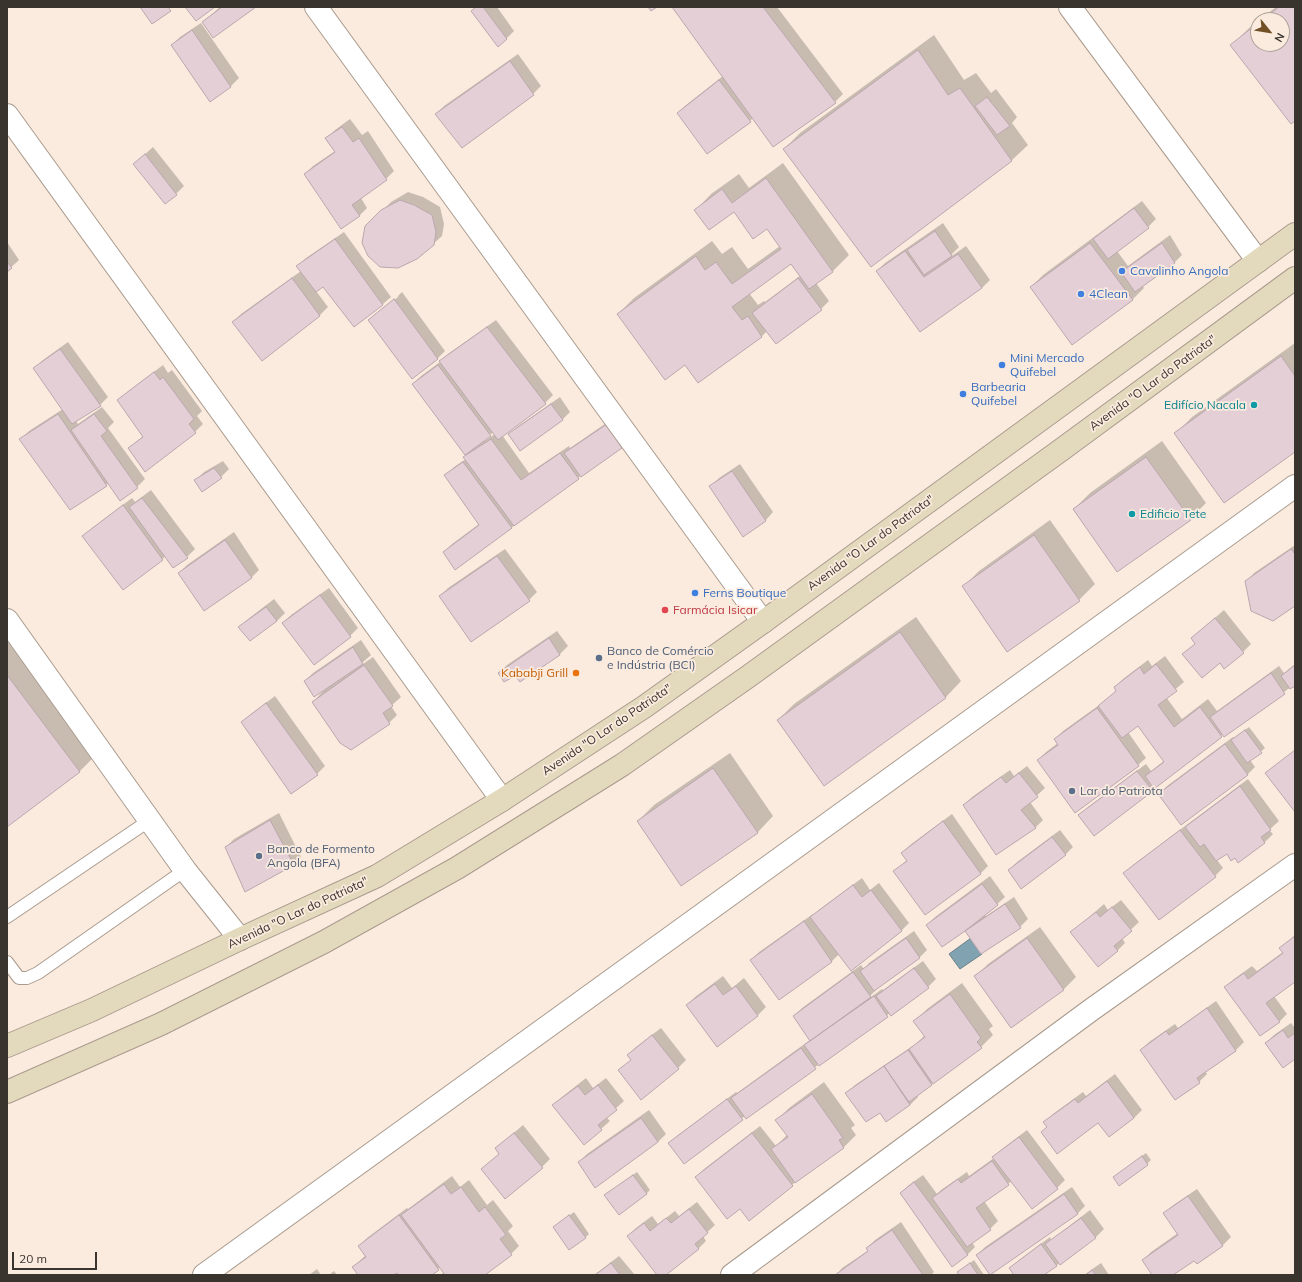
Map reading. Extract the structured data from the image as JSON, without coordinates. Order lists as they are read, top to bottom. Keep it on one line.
{"streets":{"main road":["Avenida \"O Lar do Patriota\""]},"places":["Cavalinho Angola","4Clean","Mini Mercado Quifebel","Barbearia Quifebel","Edifício Nacala","Edificio Tete","Ferns Boutique","Farmácia Isicar","Banco de Comércio e Indústria (BCI)","Kababji Grill","Lar do Patriota","Banco de Formento Angola (BFA)"],"scale_bar":"20 m","north":"bottom right"}
